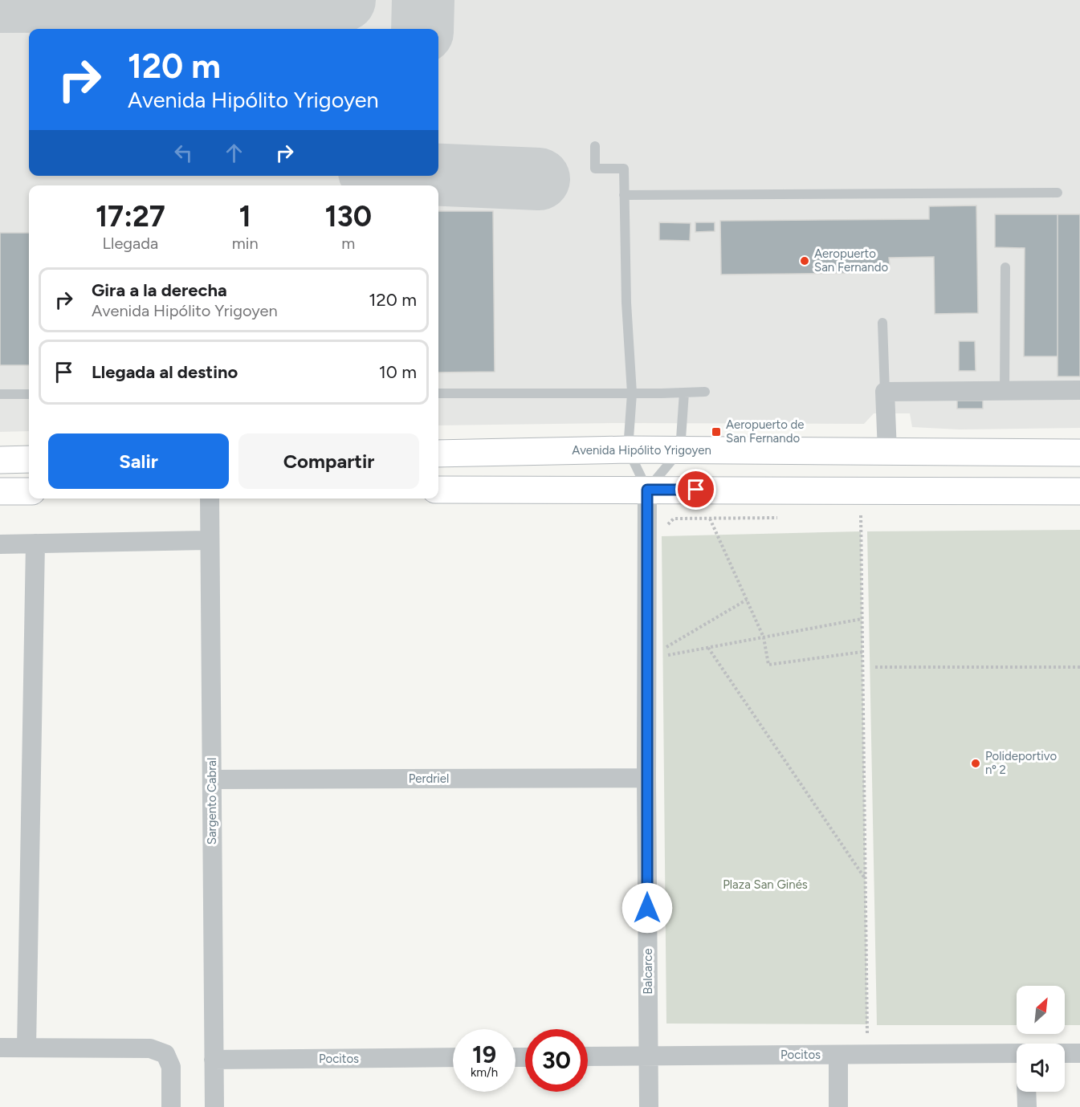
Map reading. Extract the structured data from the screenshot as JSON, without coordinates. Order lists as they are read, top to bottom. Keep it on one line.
{"streets":{"main road":["Avenida Hipólito Yrigoyen"],"street":["Perdriel","Sargento Cabral","Balcarce","Pocitos"]},"crossings":[["Perdriel","Sargento Cabral"],["Perdriel","Balcarce"],["Sargento Cabral","Pocitos"],["Balcarce","Pocitos"]],"parks":["Plaza San Ginés"],"places":{"other":["Aeropuerto San Fernando","Polideportivo nº 2"],"transit":["Aeropuerto de San Fernando"]},"north":"top right","page":{"turn":["120 m","Avenida Hipólito Yrigoyen"],"eta":["17:27","Llegada","1","min","130","m"],"list":[{"name":"Gira a la derecha","note":"Avenida Hipólito Yrigoyen","value":"120 m"},{"name":"Llegada al destino","value":"10 m"}],"buttons":["Salir","Compartir"],"speed":"19 km/h","limit":"30"}}
